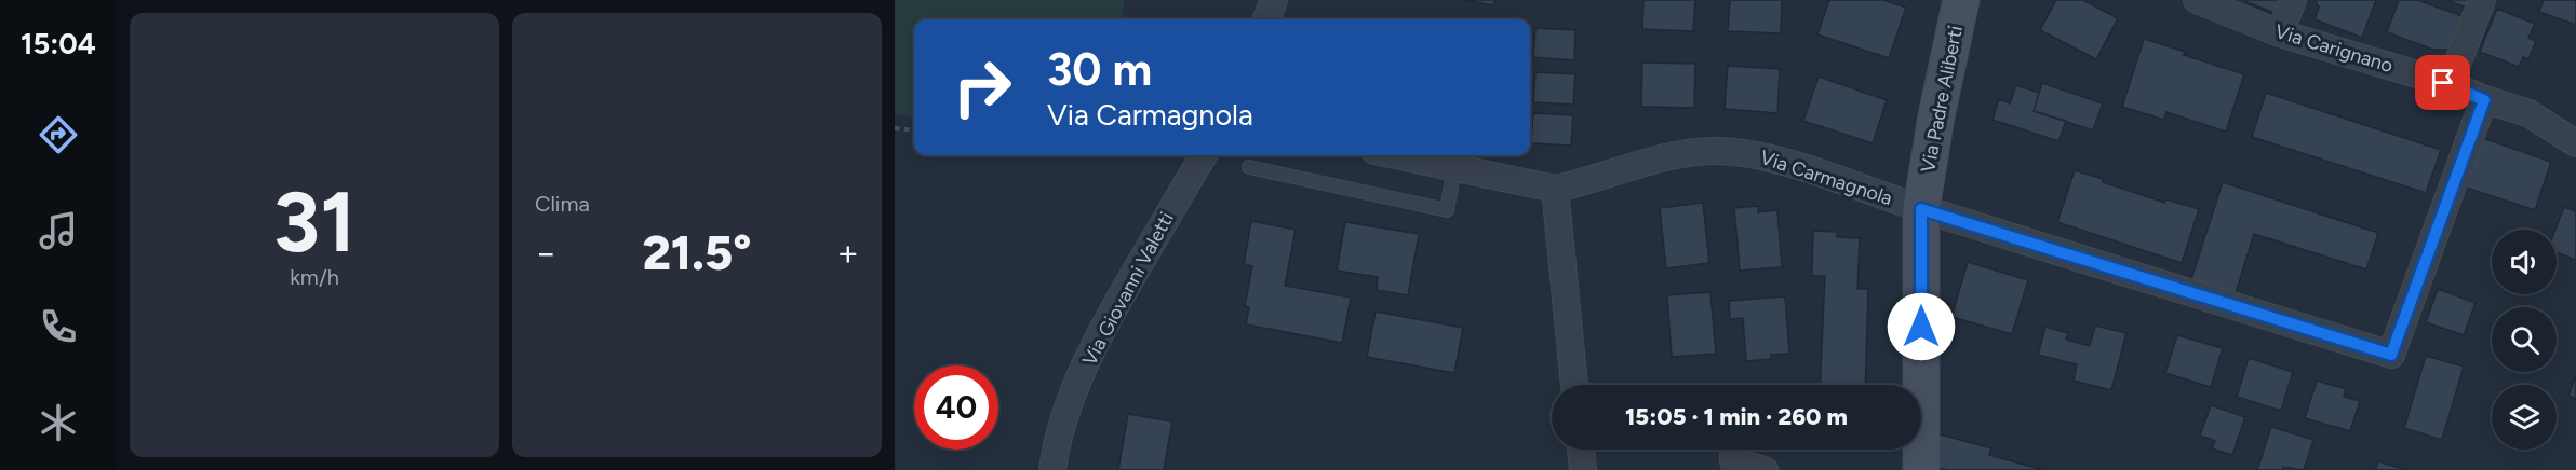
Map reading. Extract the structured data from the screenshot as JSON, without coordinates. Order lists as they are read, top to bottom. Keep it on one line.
{"streets":{"street":["Via Carignano","Via Padre Aliberti","Via Carmagnola","Via Giovanni Valetti"]},"crossings":[["Via Carignano","Via Carmagnola"],["Via Padre Aliberti","Via Carmagnola"]],"page":{"tabs":"15:04","tile":[["31","km/h"],"Clima"],"turn":["30 m","Via Carmagnola"],"heat":["−","21.5°","+"],"limit":"40","trip":"15:05 · 1 min · 260 m"}}
